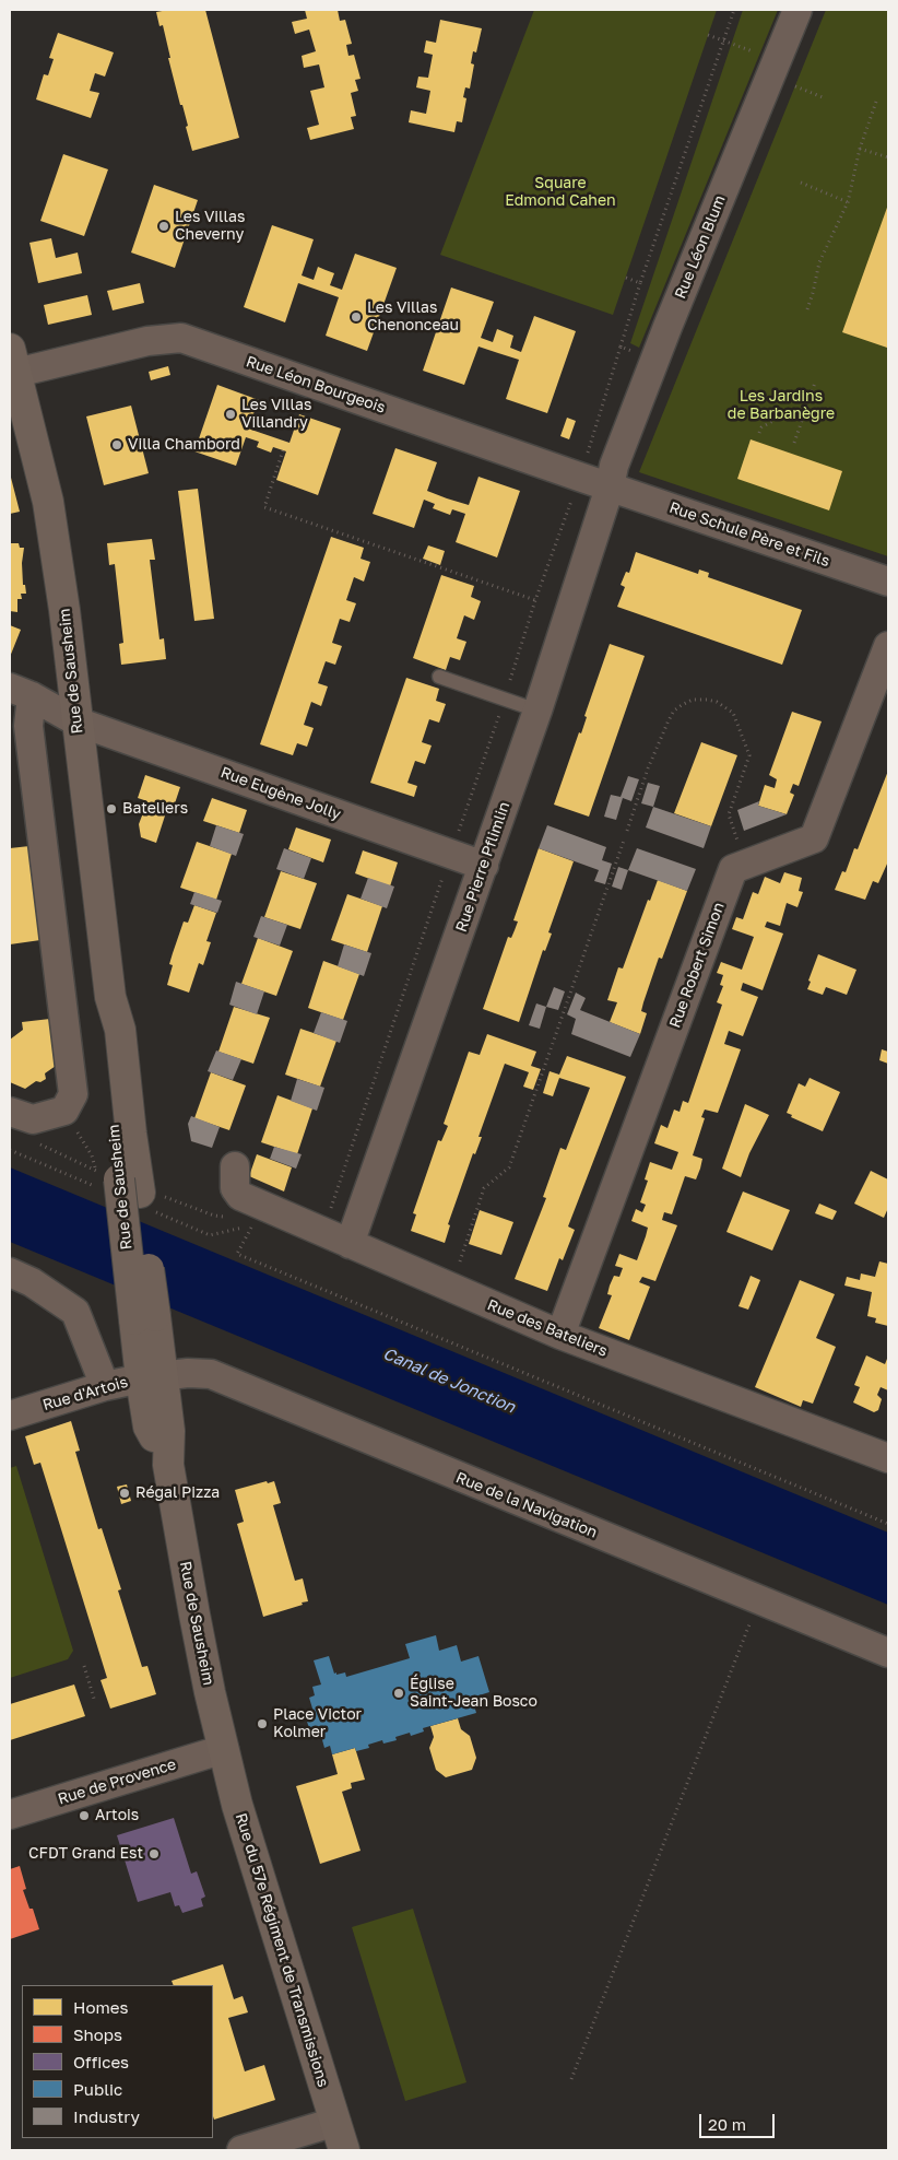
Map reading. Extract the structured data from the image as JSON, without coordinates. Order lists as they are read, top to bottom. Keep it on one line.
{"streets":{"main road":["Rue de Sausheim","Rue du 57e Régiment de Transmissions"],"street":["Rue Léon Blum","Rue Léon Bourgeois","Rue Schule Père et Fils","Rue Eugène Jolly","Rue Pierre Pflimlin","Rue Robert Simon","Rue des Bateliers","Rue d'Artois","Rue de la Navigation","Rue de Provence"]},"crossings":[["Rue Léon Blum","Rue Léon Bourgeois"],["Rue Léon Blum","Rue Schule Père et Fils"],["Rue Léon Blum","Rue Pierre Pflimlin"],["Rue Léon Bourgeois","Rue Schule Père et Fils"],["Rue Léon Bourgeois","Rue de Sausheim"],["Rue Léon Bourgeois","Rue Pierre Pflimlin"],["Rue Schule Père et Fils","Rue Pierre Pflimlin"],["Rue de Sausheim","Rue Eugène Jolly"],["Rue de Sausheim","Rue d'Artois"],["Rue de Sausheim","Rue de la Navigation"],["Rue de Sausheim","Rue de Provence"],["Rue de Sausheim","Rue du 57e Régiment de Transmissions"],["Rue Eugène Jolly","Rue Pierre Pflimlin"],["Rue Pierre Pflimlin","Rue des Bateliers"],["Rue Robert Simon","Rue des Bateliers"],["Rue d'Artois","Rue de la Navigation"],["Rue de Provence","Rue du 57e Régiment de Transmissions"]],"water":["Canal de Jonction"],"parks":["Square Edmond Cahen","Les Jardins de Barbanègre"],"places":["Les Villas Cheverny","Les Villas Chenonceau","Les Villas Villandry","Villa Chambord","Bateliers","Régal Pizza","Église Saint-Jean Bosco","Place Victor Kolmer","Artois","CFDT Grand Est"],"legend":["Homes","Shops","Offices","Public","Industry"],"scale_bar":"20 m"}
